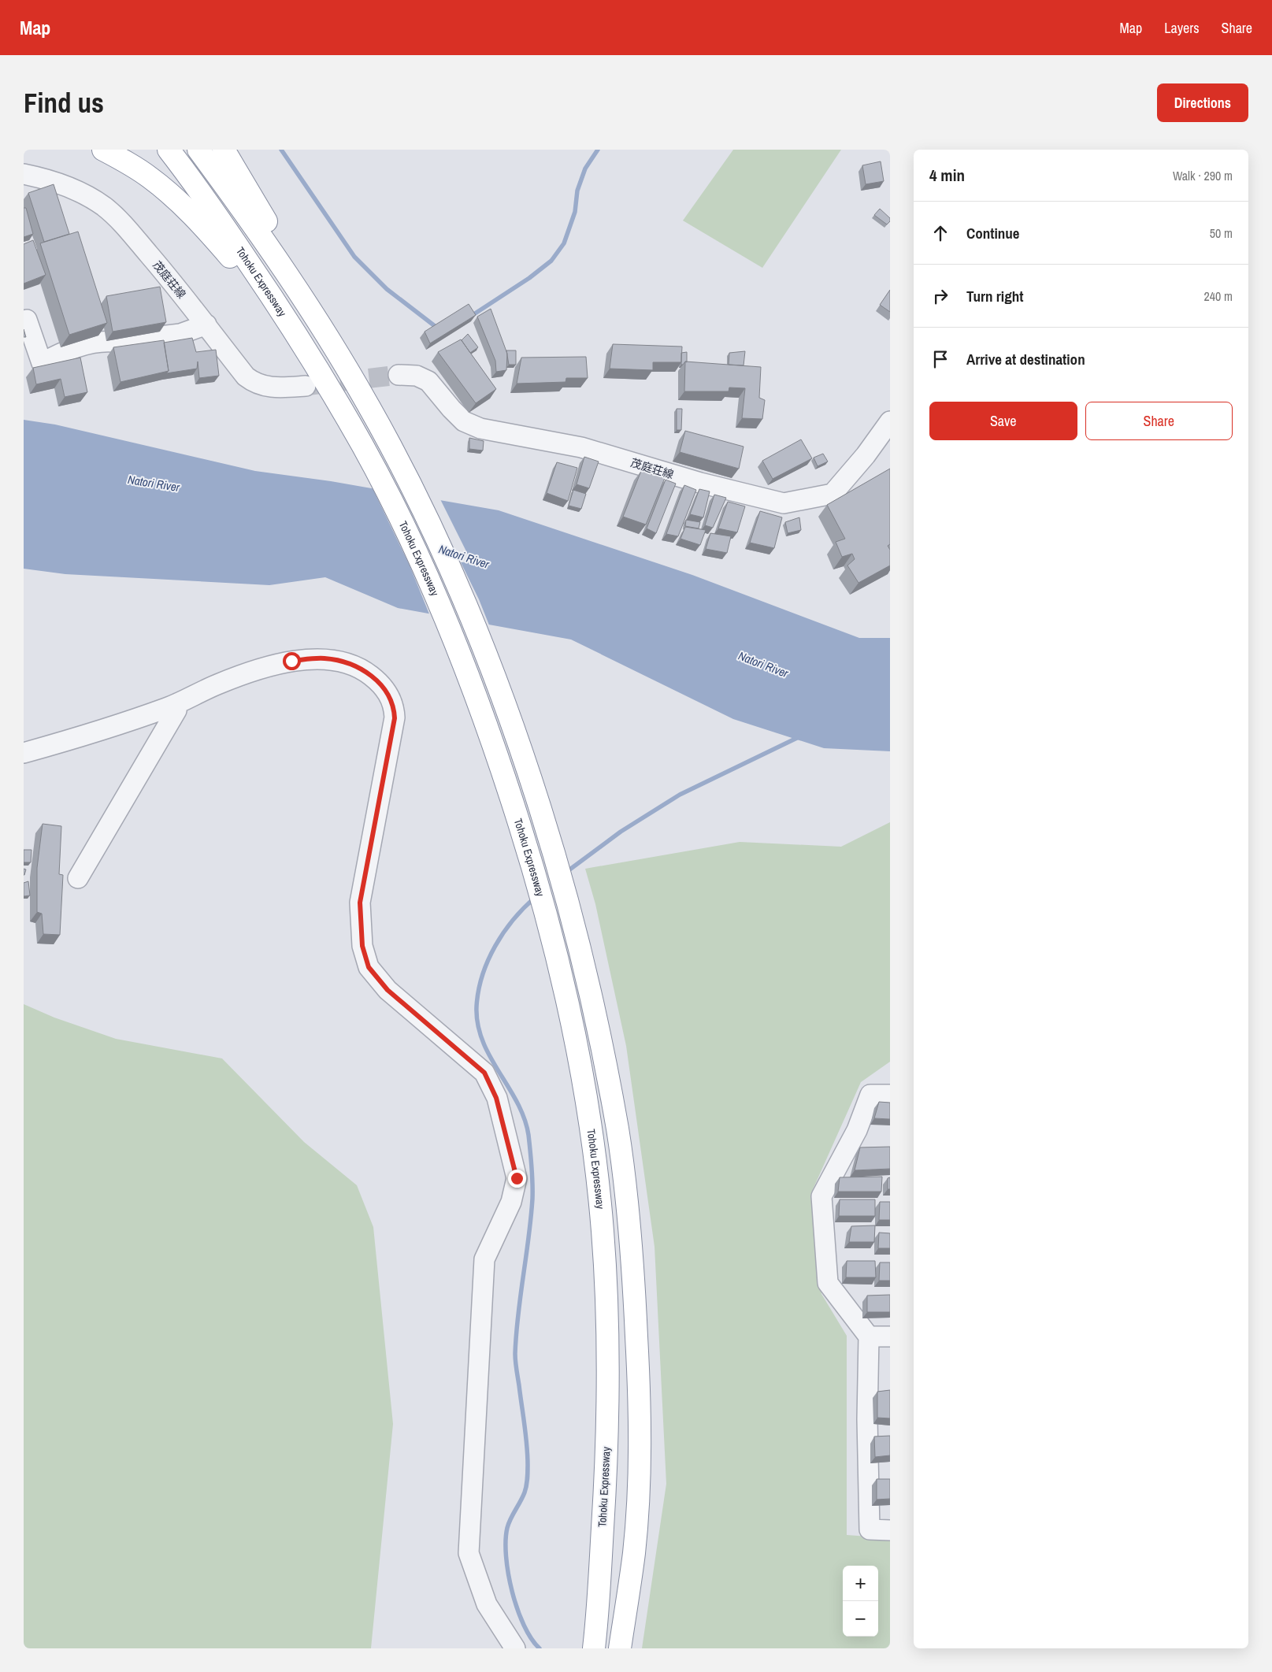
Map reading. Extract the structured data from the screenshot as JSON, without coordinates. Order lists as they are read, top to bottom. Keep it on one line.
{"streets":{"highway":["Tohoku Expressway"],"street":["茂庭荘線"]},"water":["Natori River"],"page":{"header":"Map","nav":["Map","Layers","Share"],"buttons":["Directions",["Save","Share"]],"title":"Find us","heading":["4 min","Walk · 290 m"],"list":[["Continue","50 m"],["Turn right","240 m"],"Arrive at destination"],"map_buttons":["+","−"]}}
